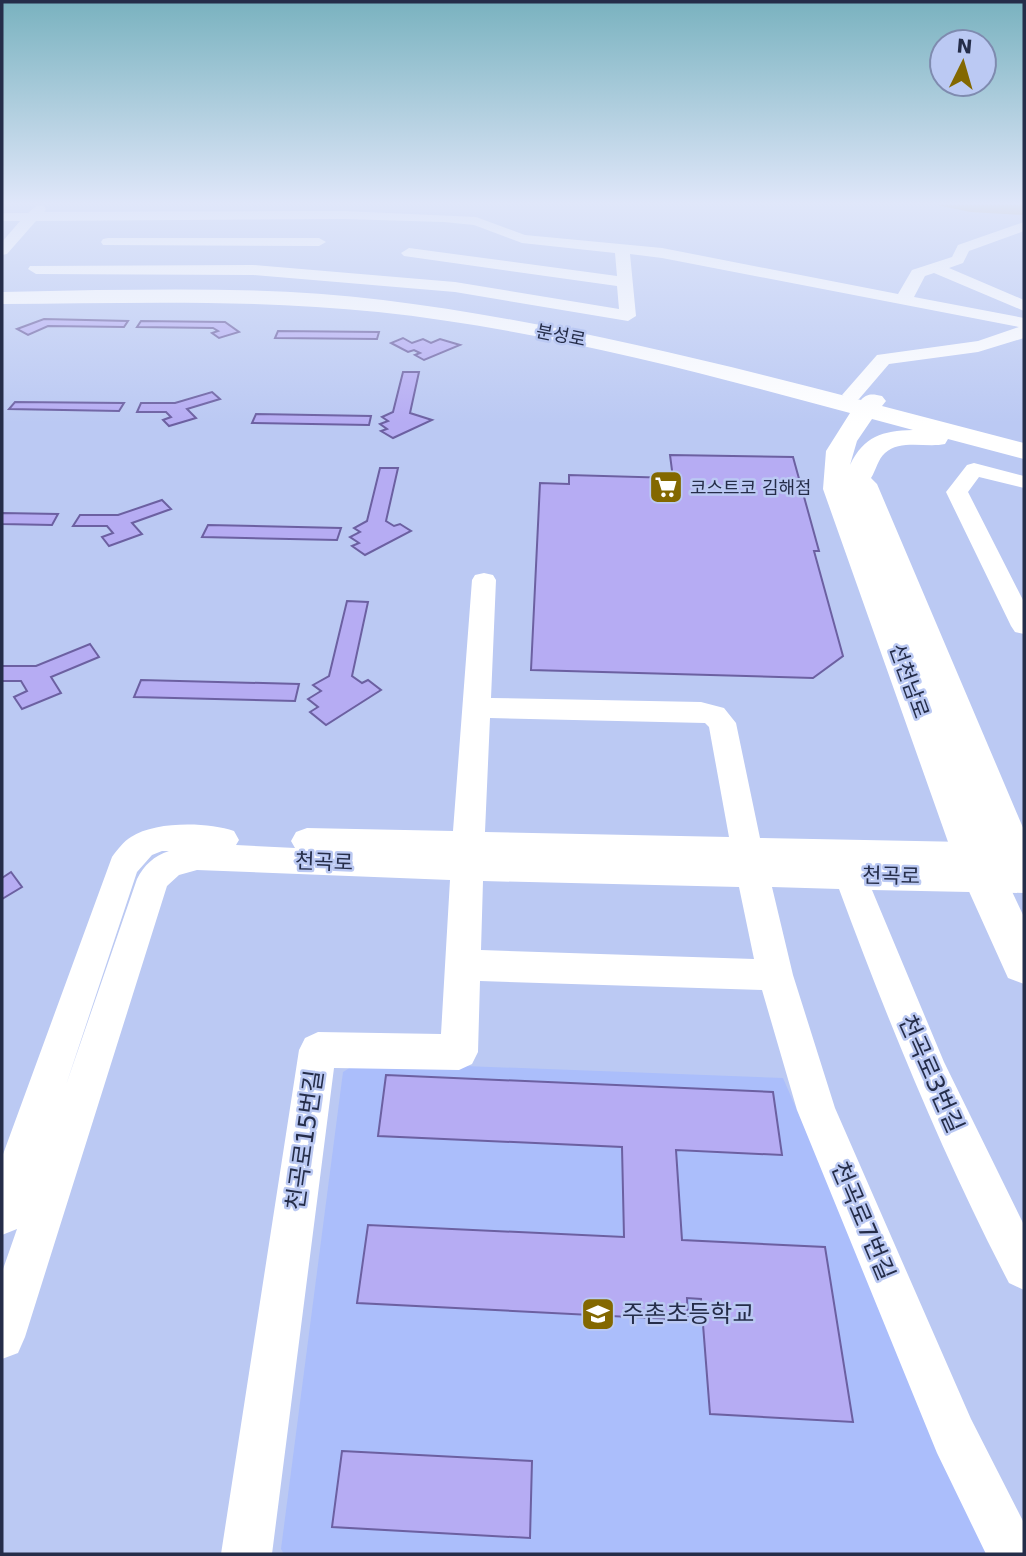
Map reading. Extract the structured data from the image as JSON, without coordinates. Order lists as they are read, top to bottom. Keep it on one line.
{"streets":{"main road":["분성로","선천남로"],"street":["천곡로","천곡로3번길","천곡로15번길","천곡로7번길"]},"crossings":[["분성로","선천남로"],["선천남로","천곡로"],["천곡로","천곡로3번길"],["천곡로","천곡로15번길"],["천곡로","천곡로7번길"],["천곡로15번길","천곡로7번길"]],"places":{"supermarket":["코스트코 김해점"],"school or university":["주촌초등학교"]},"north":"top"}
